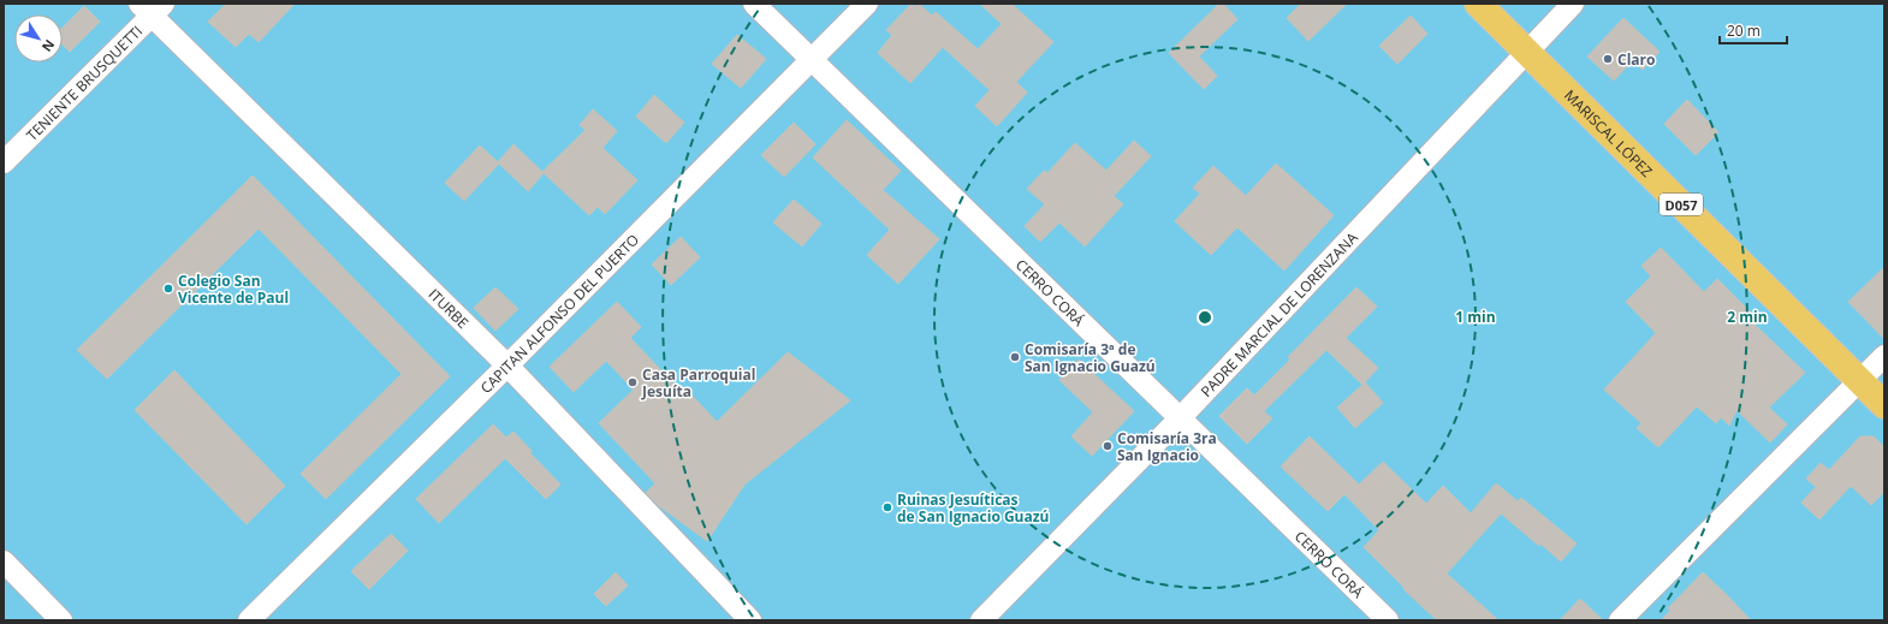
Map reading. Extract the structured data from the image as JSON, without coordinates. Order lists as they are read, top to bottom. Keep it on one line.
{"streets":{"main road":["MARISCAL LÓPEZ","D057"],"street":["TENIENTE BRUSQUETTI","CERRO CORÁ","ITURBE","CAPITAN ALFONSO DEL PUERTO","PADRE MARCIAL DE LORENZANA"]},"crossings":[["TENIENTE BRUSQUETTI","ITURBE"],["MARISCAL LÓPEZ","PADRE MARCIAL DE LORENZANA"],["CERRO CORÁ","CAPITAN ALFONSO DEL PUERTO"],["CERRO CORÁ","PADRE MARCIAL DE LORENZANA"],["ITURBE","CAPITAN ALFONSO DEL PUERTO"]],"places":["Claro","Colegio San Vicente de Paul","Comisaría 3ª de San Ignacio Guazú","Casa Parroquial Jesuíta","Comisaría 3ra San Ignacio","Ruinas Jesuíticas de San Ignacio Guazú"],"scale_bar":"20 m","north":"bottom right","rings":["1 min","2 min"]}
